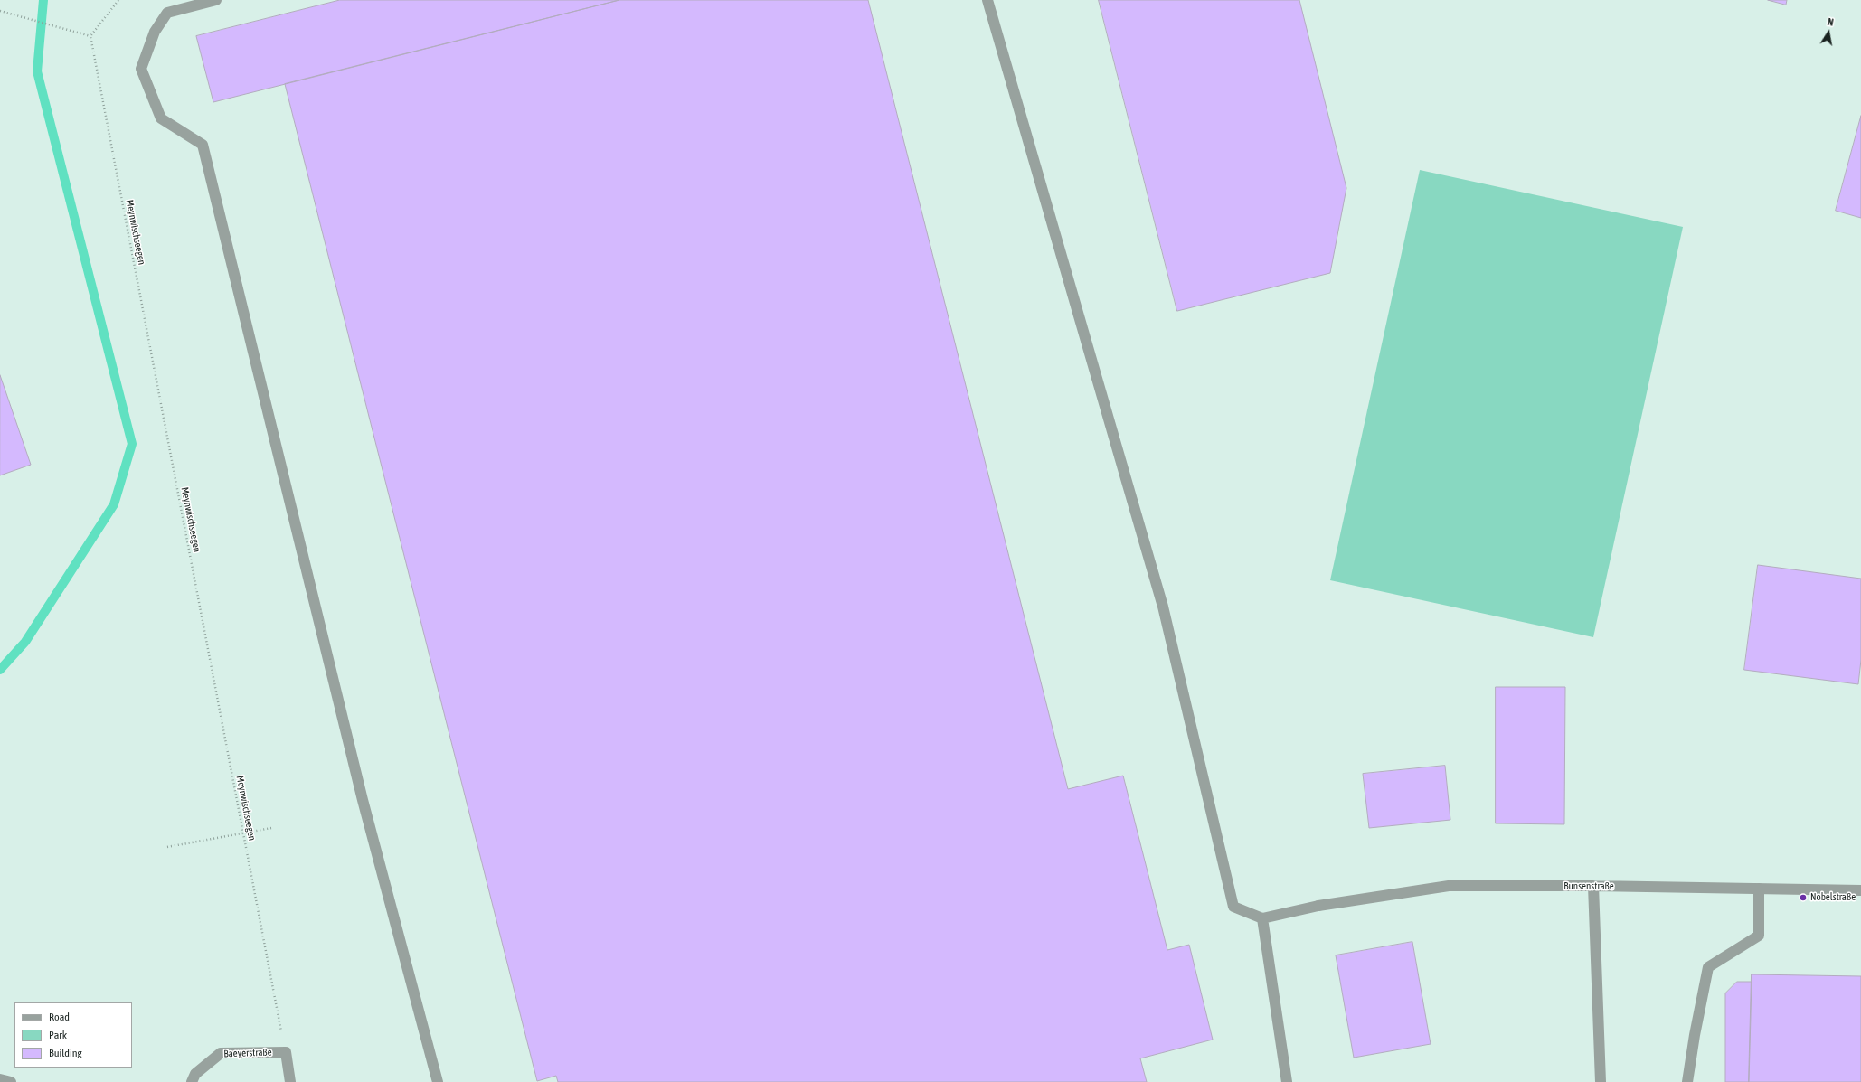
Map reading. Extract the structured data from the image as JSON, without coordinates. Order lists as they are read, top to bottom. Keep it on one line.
{"streets":{"street":["Bunsenstraße","Baeyerstraße"],"path":["Meynwischseegen"]},"crossings":[["Meynwischseegen","Baeyerstraße"]],"places":["Nobelstraße"],"legend":["Road","Park","Building"],"north":"top"}
